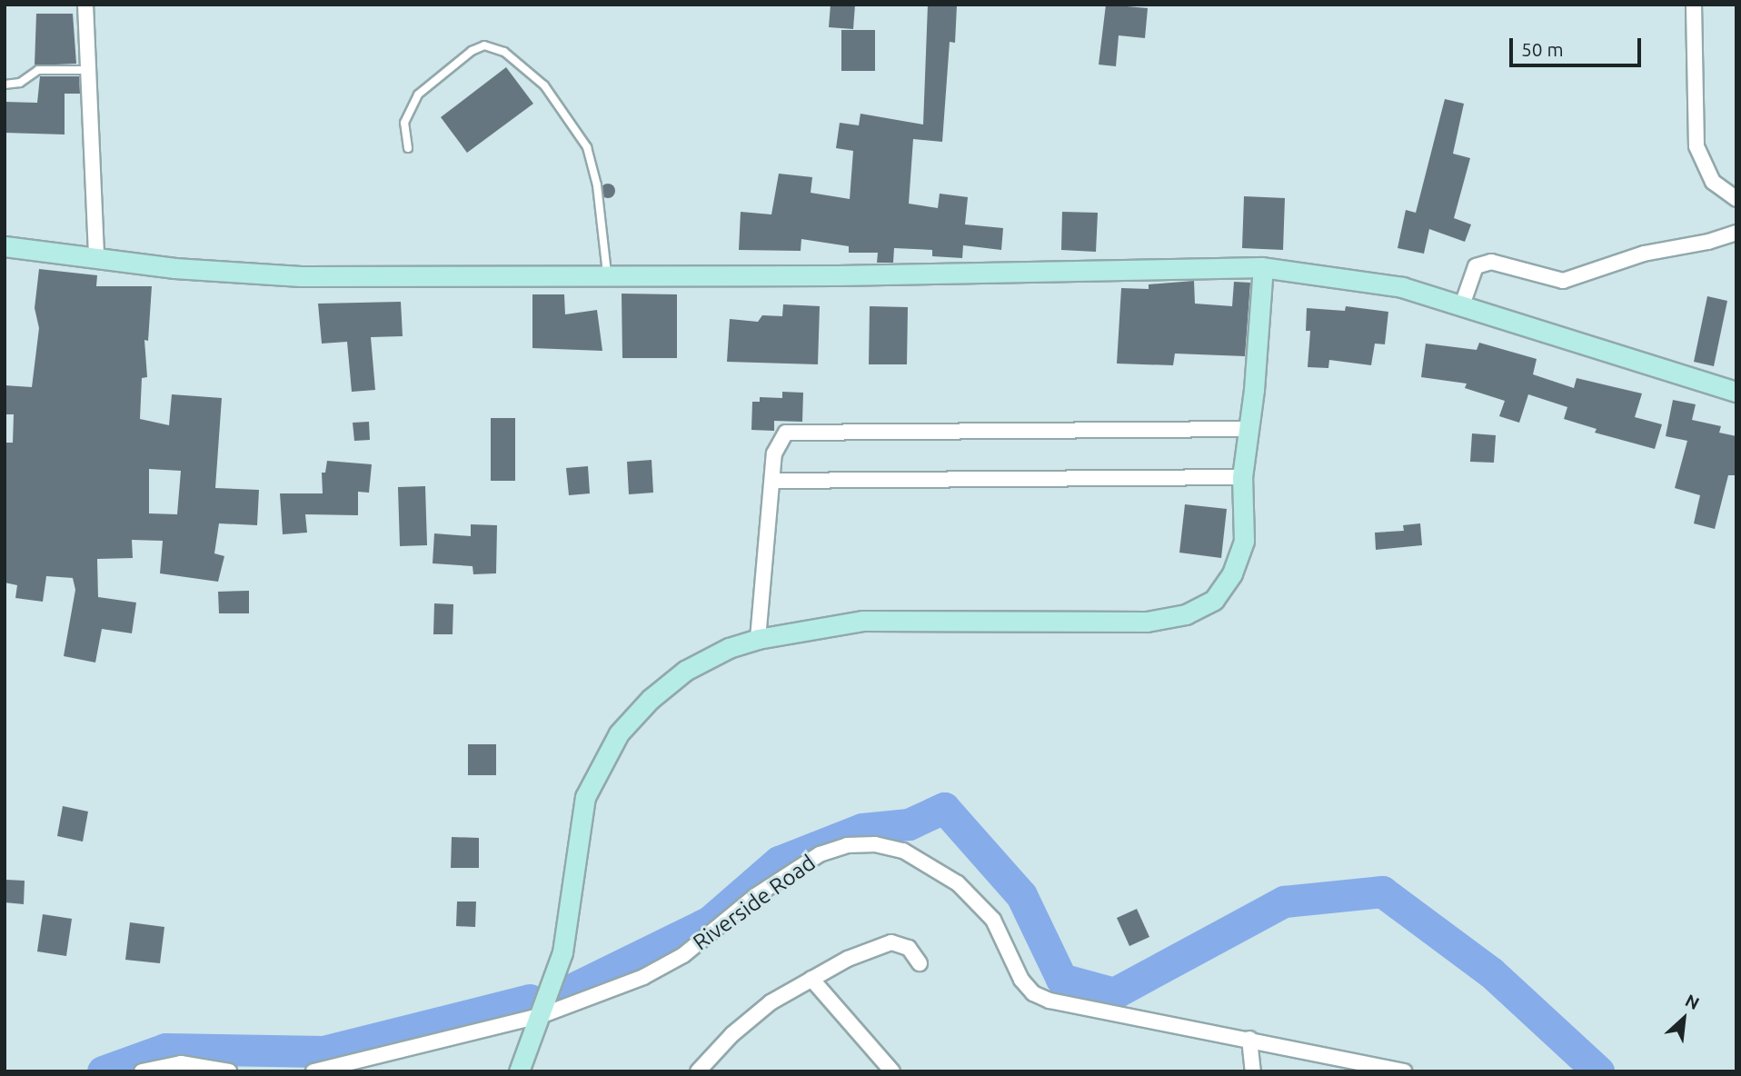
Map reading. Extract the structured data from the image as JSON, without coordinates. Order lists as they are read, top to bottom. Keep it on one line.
{"streets":{"street":["Riverside Road"]},"scale_bar":"50 m","north":"top right"}
